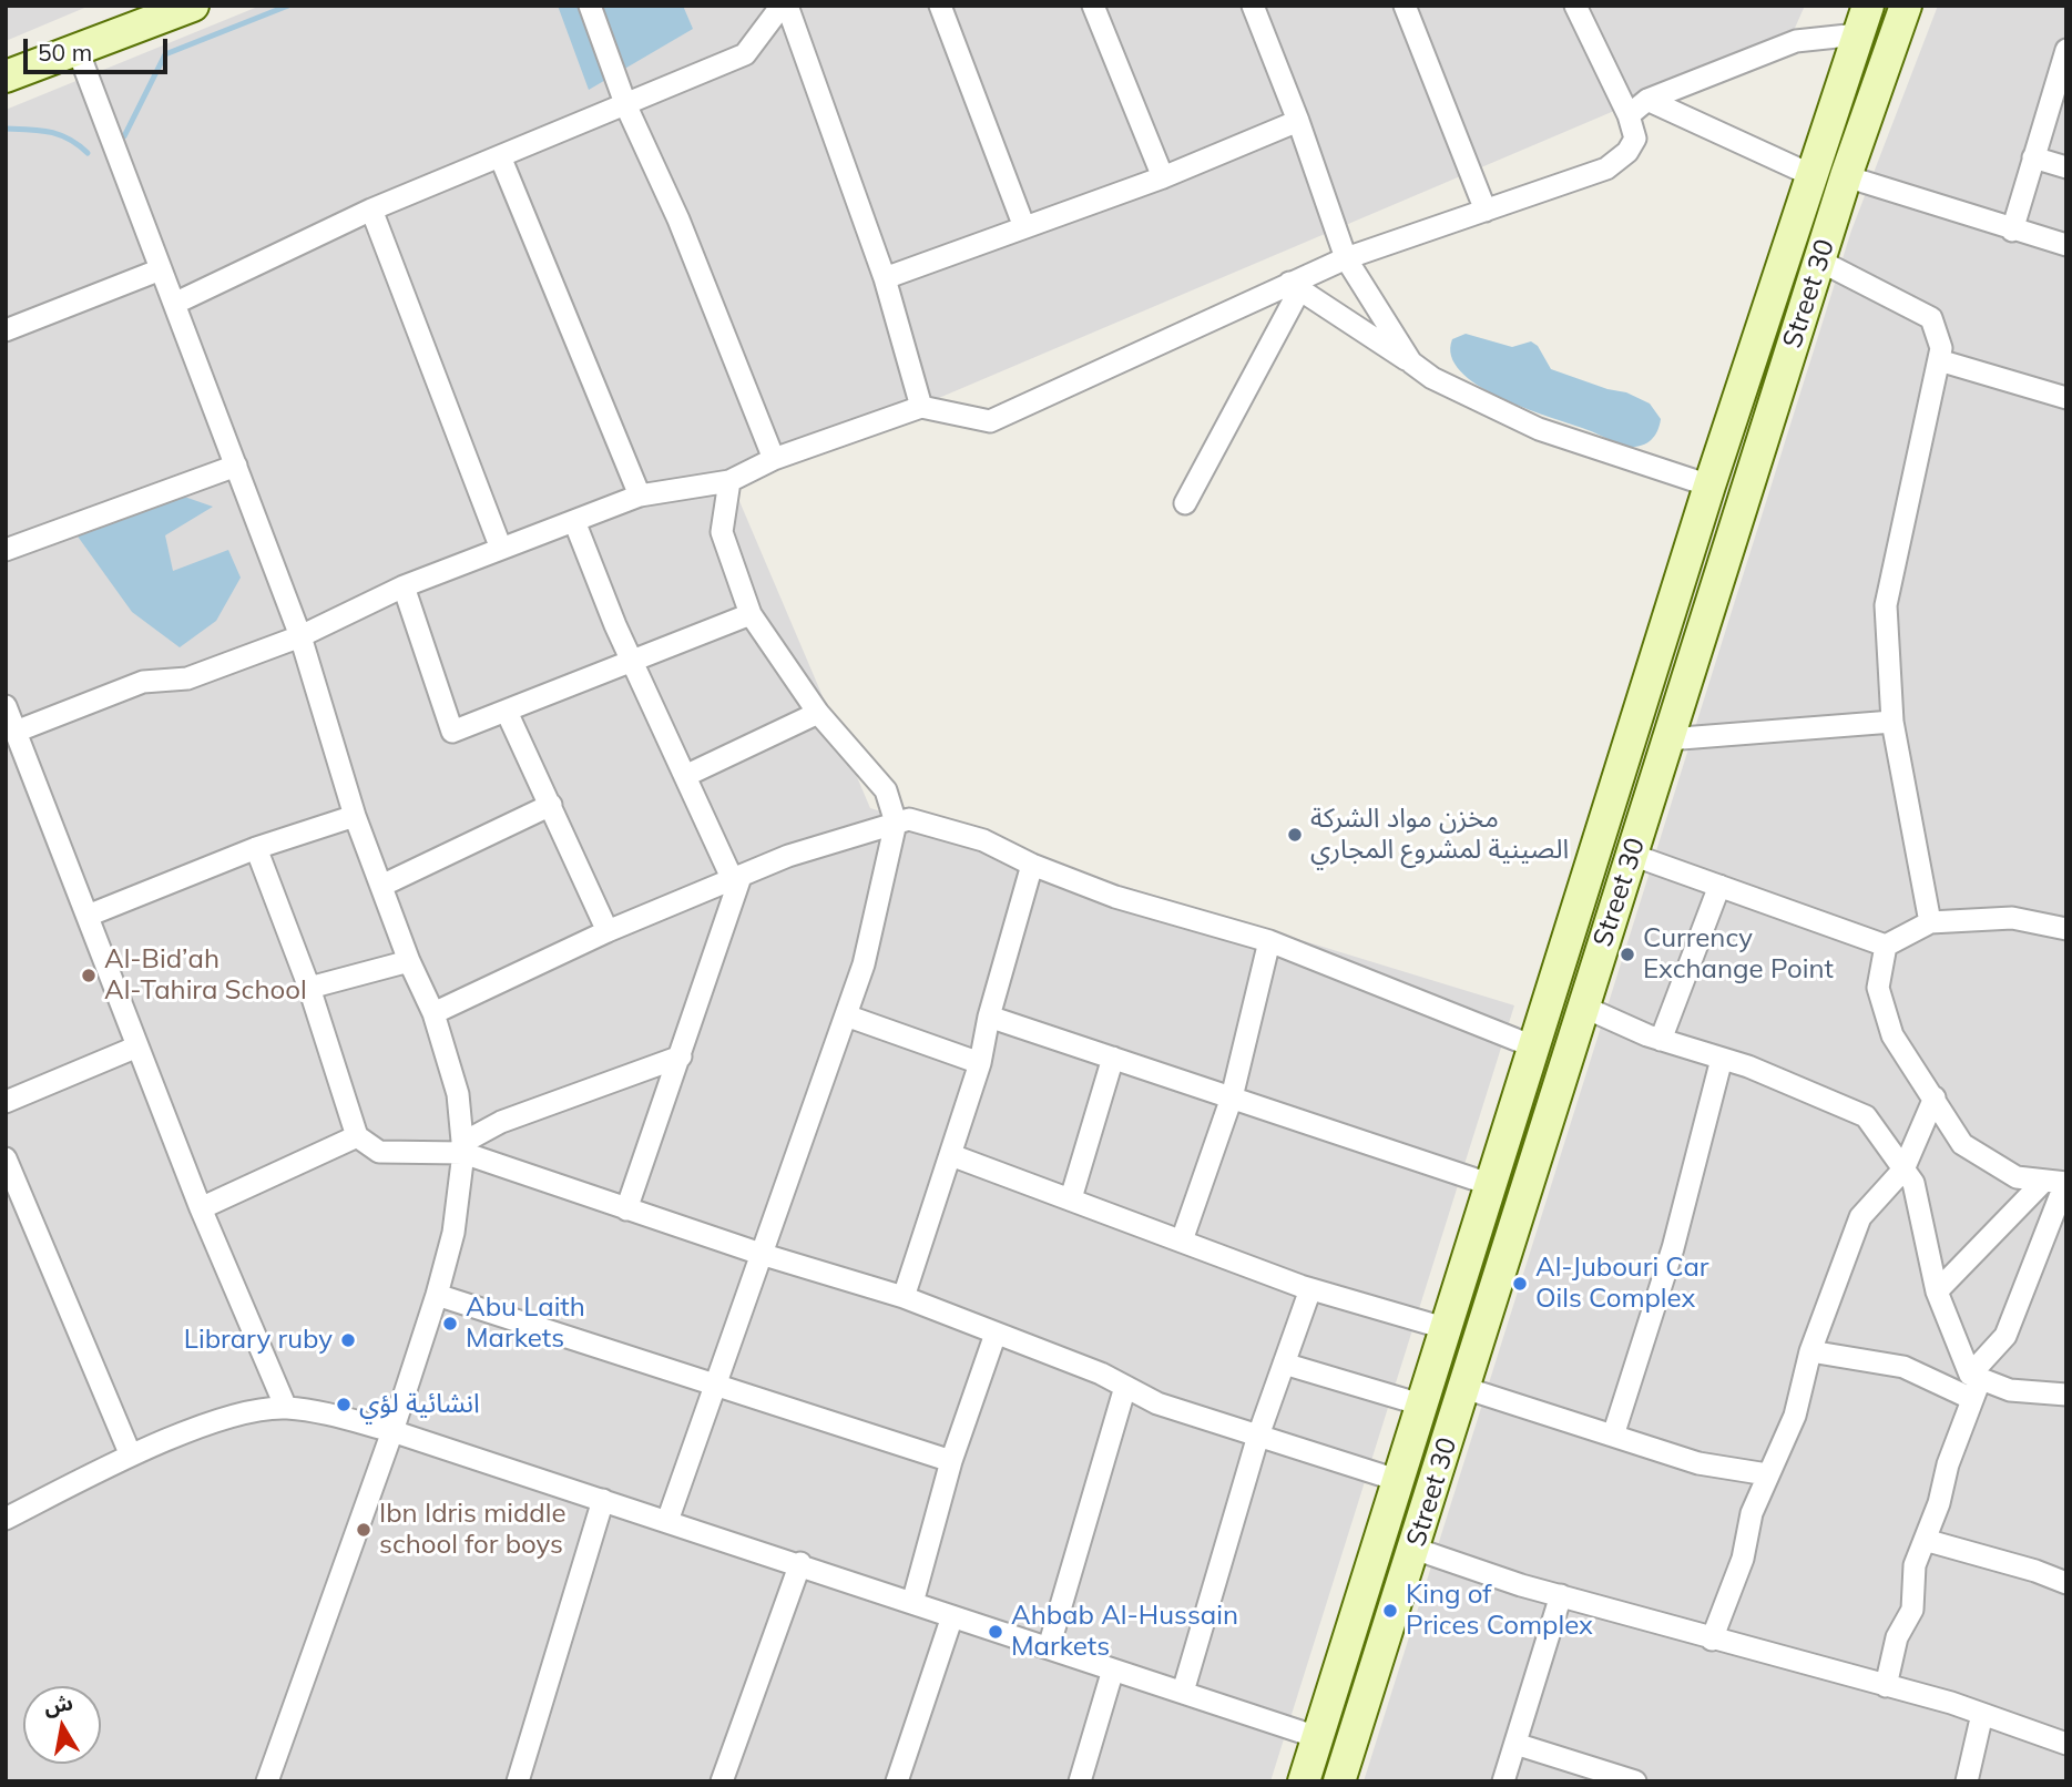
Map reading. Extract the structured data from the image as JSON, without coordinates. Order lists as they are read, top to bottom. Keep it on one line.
{"streets":{"street":["Street 30"]},"places":["مخزن مواد الشركة الصينية لمشروع المجاري","Currency Exchange Point","Al-Bid’ah Al-Tahira School","Al-Jubouri Car Oils Complex","Abu Laith Markets","Library ruby","انشائية لؤي","Ibn Idris middle school for boys","King of Prices Complex","Ahbab Al-Hussain Markets"],"scale_bar":"50 m","north":"top"}
